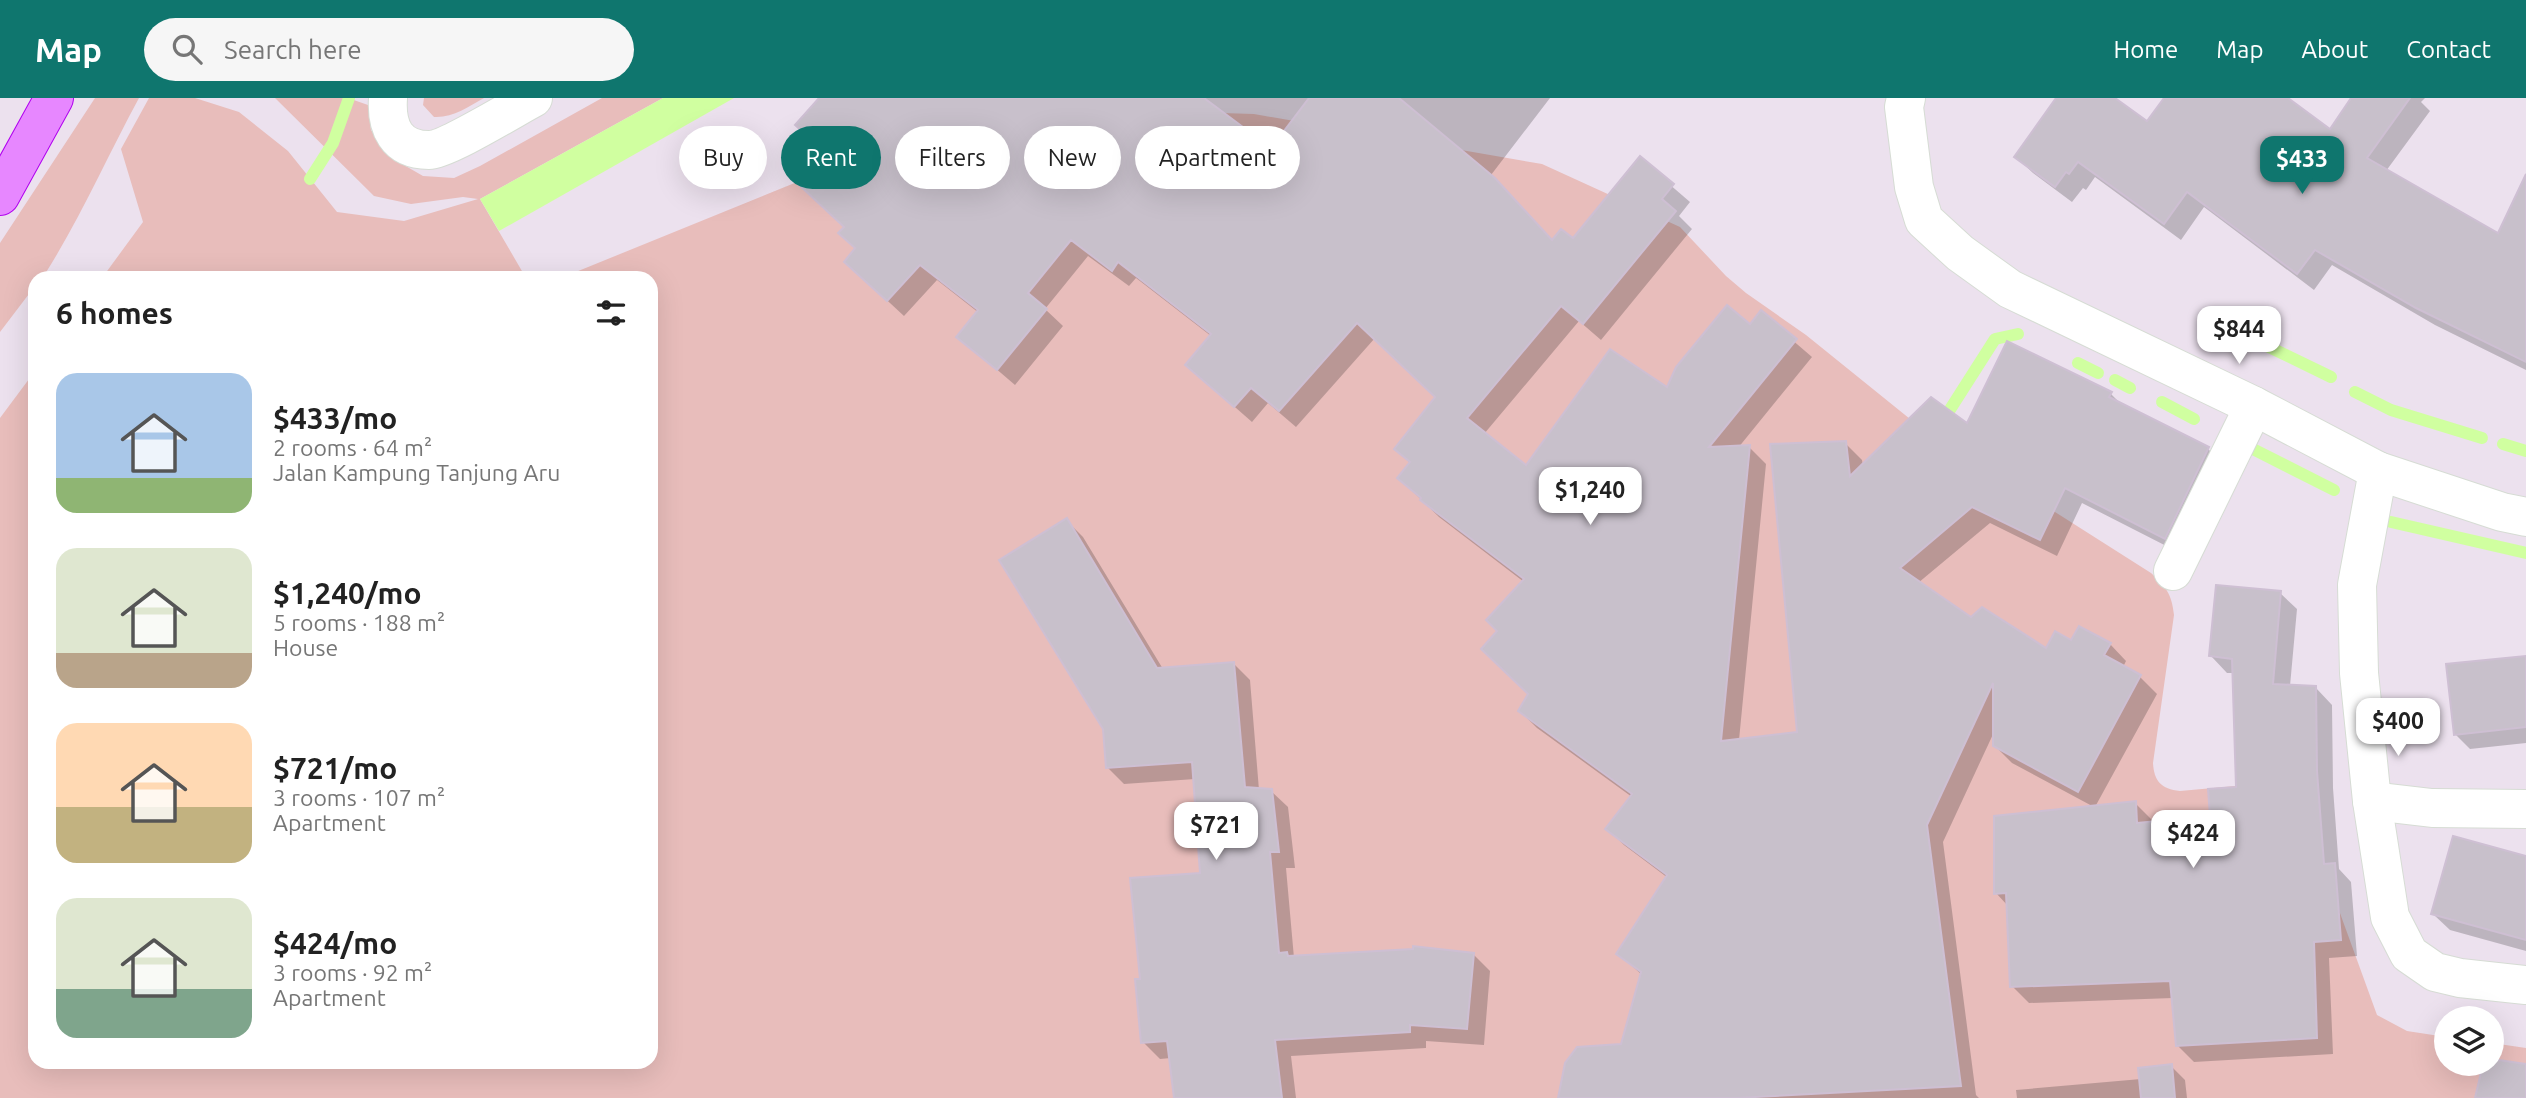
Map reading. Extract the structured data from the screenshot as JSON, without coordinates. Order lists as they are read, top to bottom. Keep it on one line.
{"page":{"header":"Map","search":"Search here","nav":["Home","Map","About","Contact"],"chip":["Buy","Rent","Filters","New","Apartment"],"price":["$433","$844","$1,240","$400","$721","$424"],"heading":"6 homes","list":[{"name":"$433/mo","note":"2 rooms · 64 m² · Jalan Kampung Tanjung Aru"},{"name":"$1,240/mo","note":"5 rooms · 188 m² · House"},{"name":"$721/mo","note":"3 rooms · 107 m² · Apartment"},{"name":"$424/mo","note":"3 rooms · 92 m² · Apartment"}]}}
